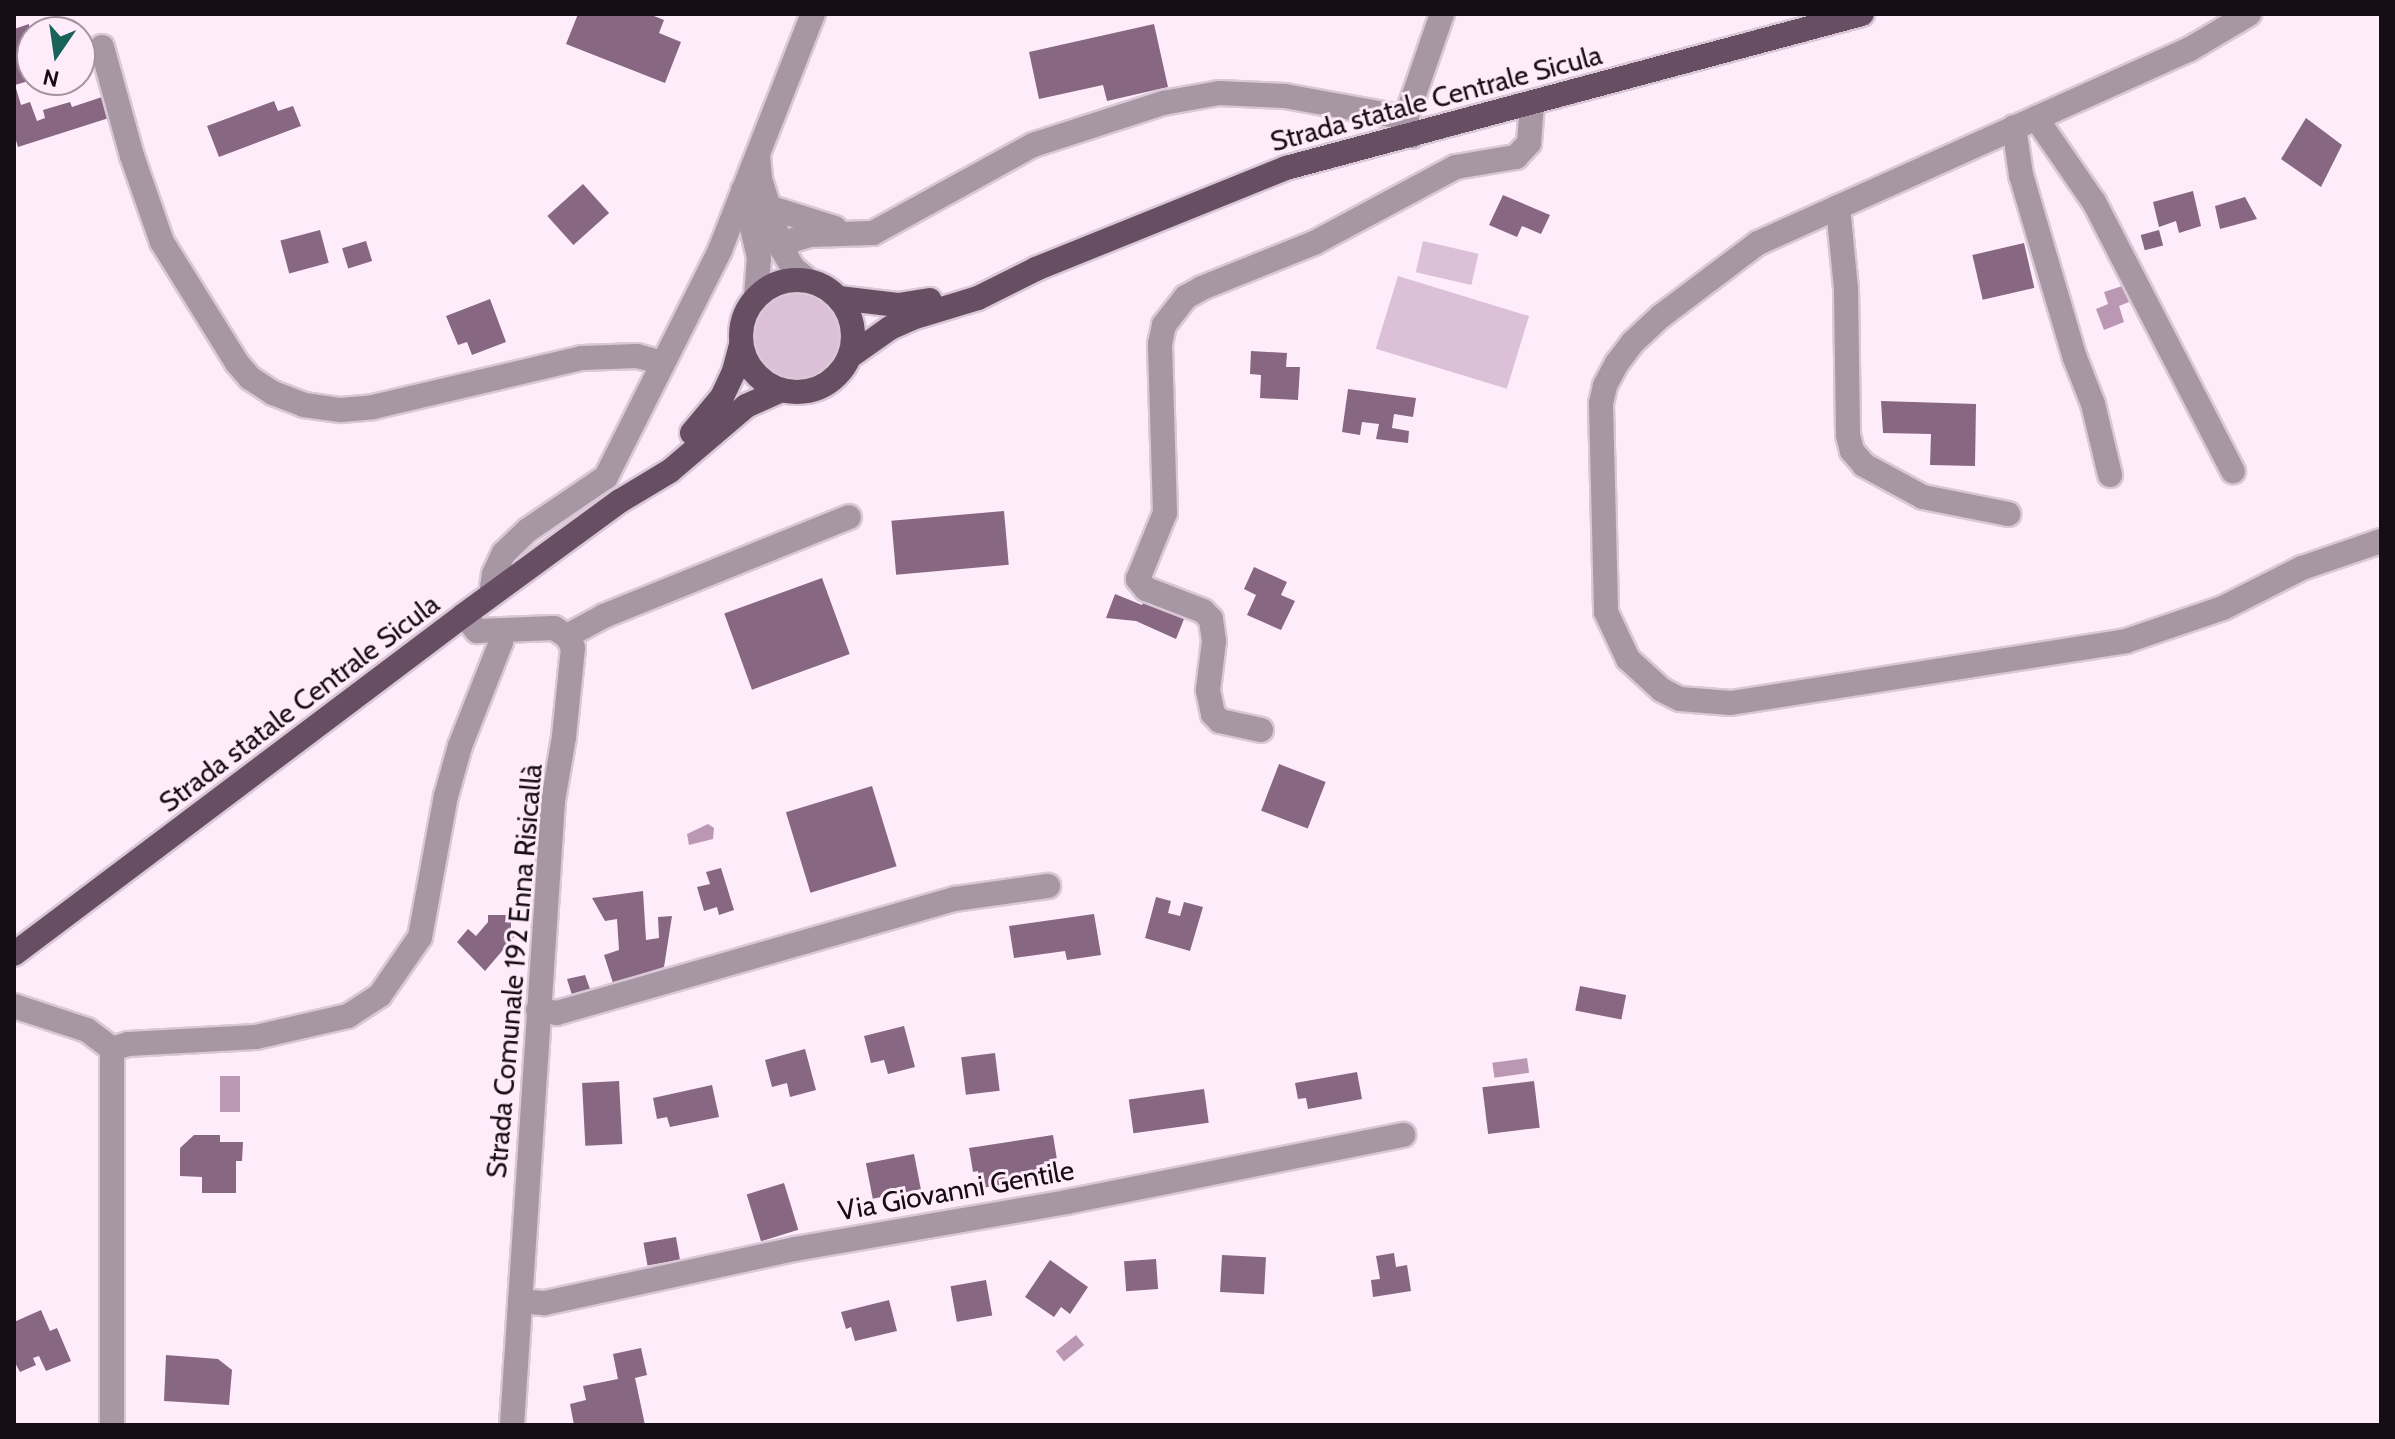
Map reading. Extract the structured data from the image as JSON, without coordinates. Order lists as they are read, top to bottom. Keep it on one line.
{"streets":{"main road":["Strada statale Centrale Sicula"],"street":["Strada Comunale 192 Enna Risicallà","Via Giovanni Gentile"]},"crossings":[["Strada Comunale 192 Enna Risicallà","Via Giovanni Gentile"]],"north":"bottom"}
